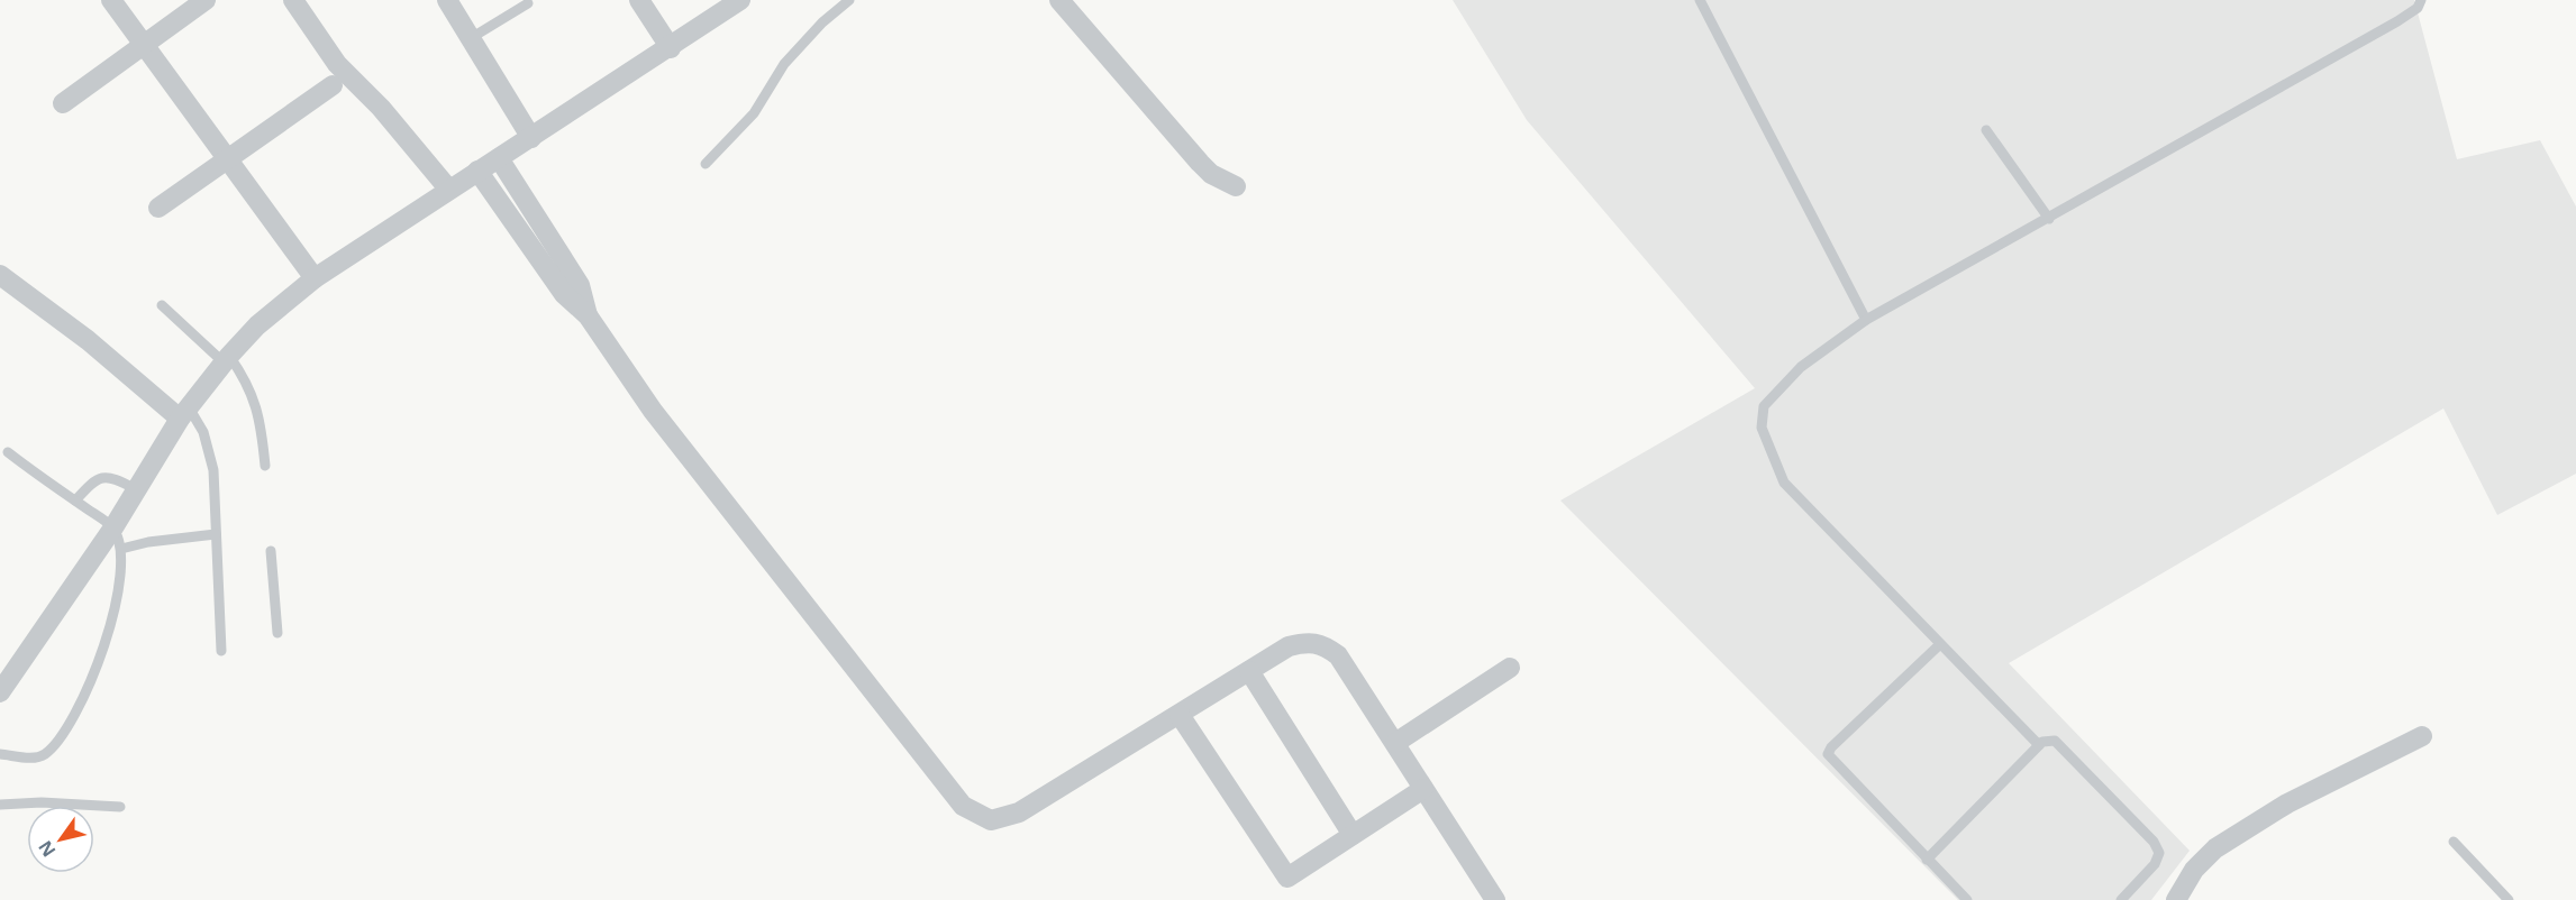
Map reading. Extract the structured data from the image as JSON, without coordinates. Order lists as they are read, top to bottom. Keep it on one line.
{"north":"bottom left"}
